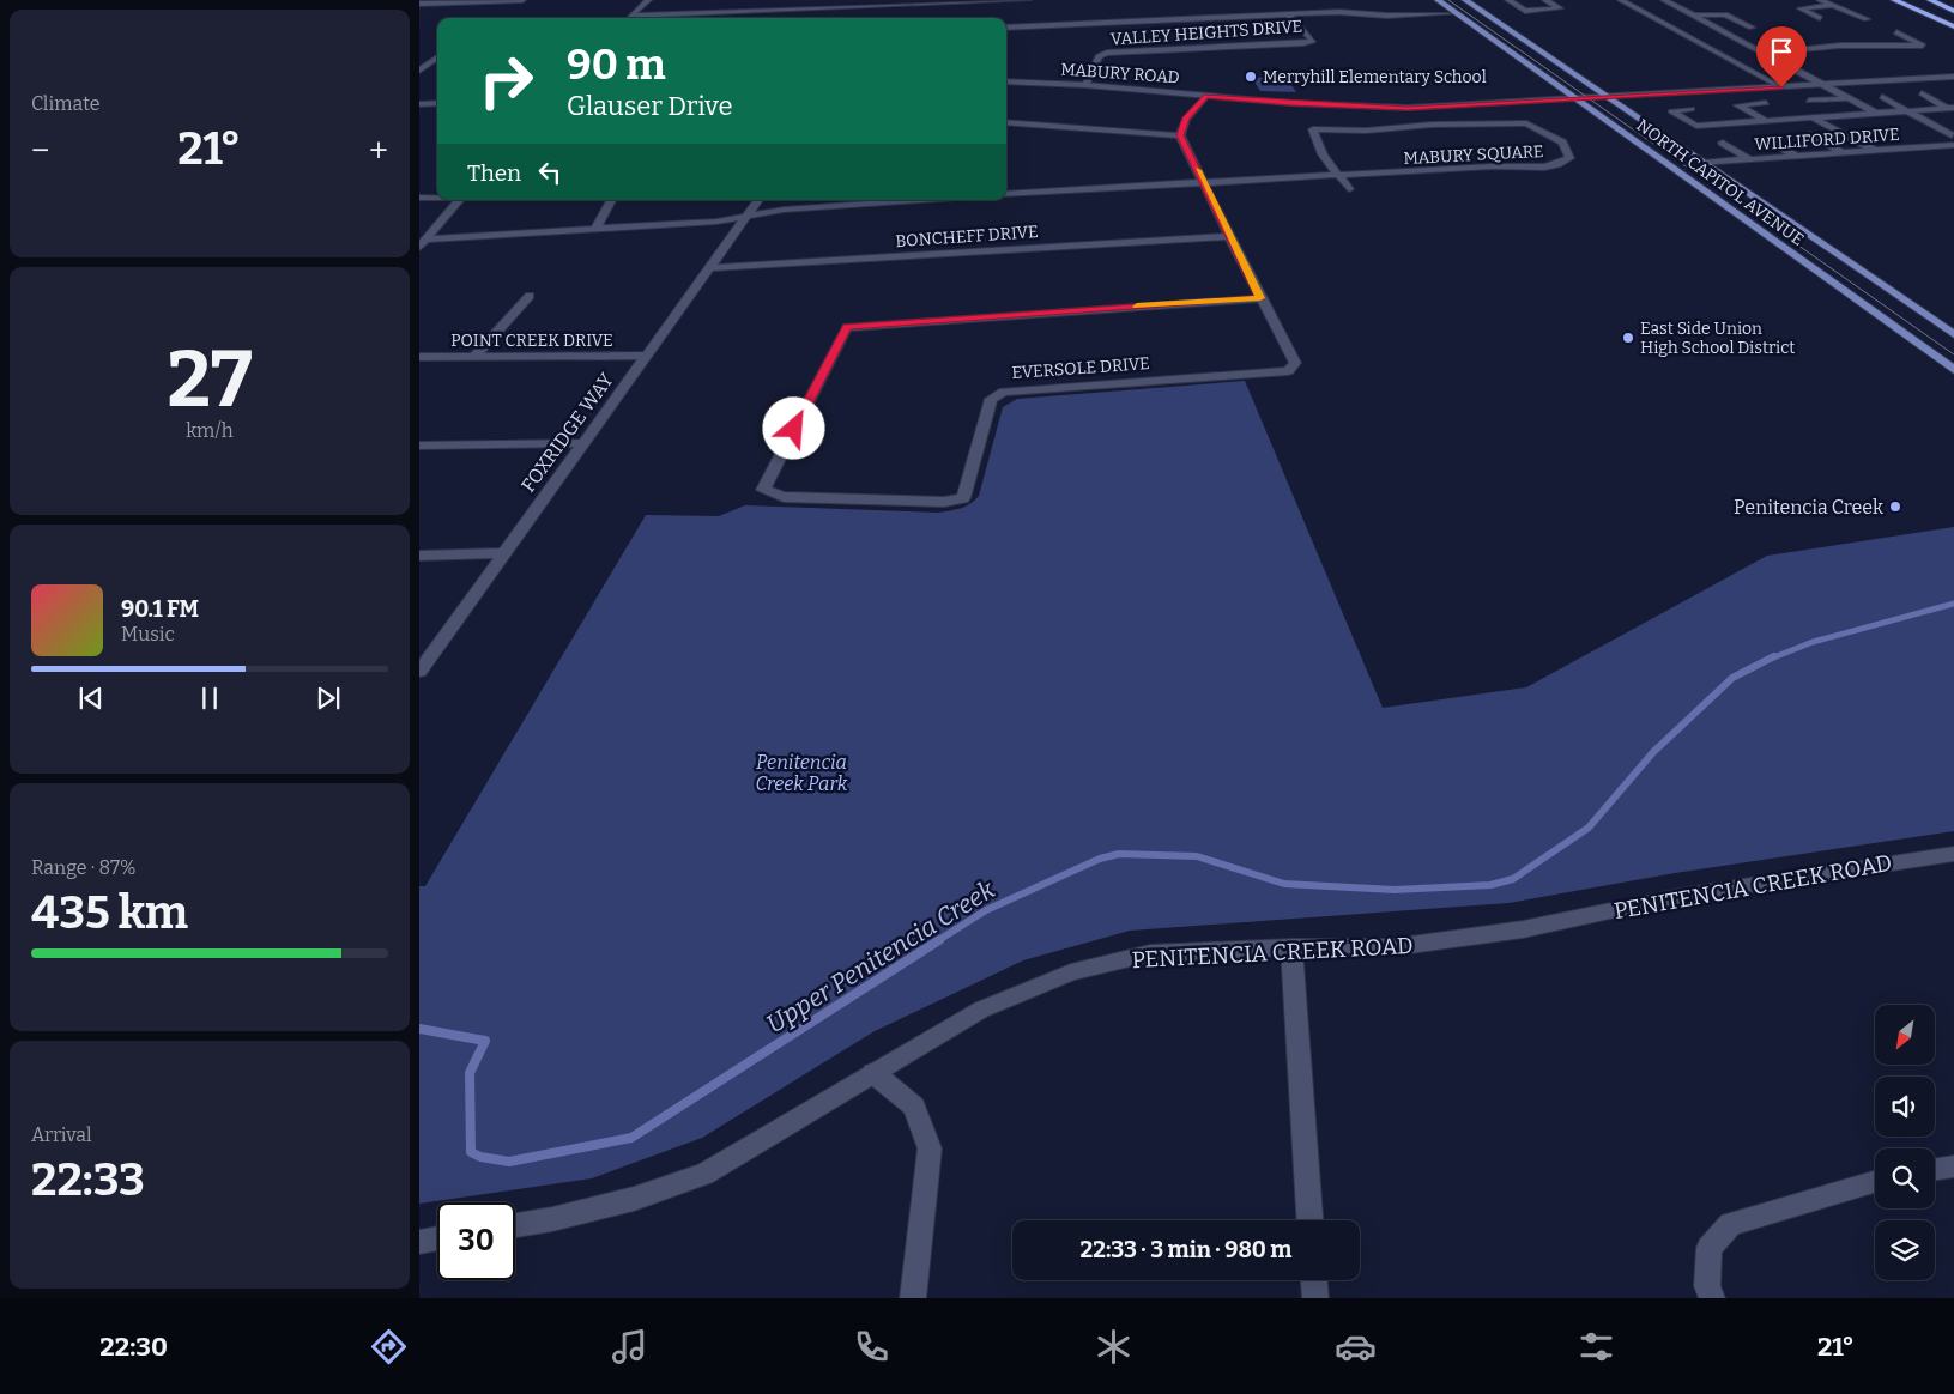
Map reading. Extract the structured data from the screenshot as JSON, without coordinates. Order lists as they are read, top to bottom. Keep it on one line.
{"streets":{"main road":["NORTH CAPITOL AVENUE"],"street":["VALLEY HEIGHTS DRIVE","MABURY ROAD","WILLIFORD DRIVE","MABURY SQUARE","BONCHEFF DRIVE","POINT CREEK DRIVE","EVERSOLE DRIVE","FOXRIDGE WAY","PENITENCIA CREEK ROAD"]},"crossings":[["VALLEY HEIGHTS DRIVE","MABURY ROAD"],["MABURY ROAD","NORTH CAPITOL AVENUE"],["WILLIFORD DRIVE","NORTH CAPITOL AVENUE"],["BONCHEFF DRIVE","FOXRIDGE WAY"],["POINT CREEK DRIVE","FOXRIDGE WAY"]],"water":["Upper Penitencia Creek"],"parks":["Penitencia Creek Park"],"places":["Merryhill Elementary School","East Side Union High School District","Penitencia Creek"],"north":"bottom left","page":{"tile":["Climate",["27","km/h"],["Range · 87%","435 km"],["Arrival","22:33"]],"turn":["90 m","Glauser Drive"],"heat":["−","21°","+"],"then":"Then","song":["90.1 FM","Music"],"limit":"30","trip":"22:33 · 3 min · 980 m","tabs":["22:30","21°"]}}
